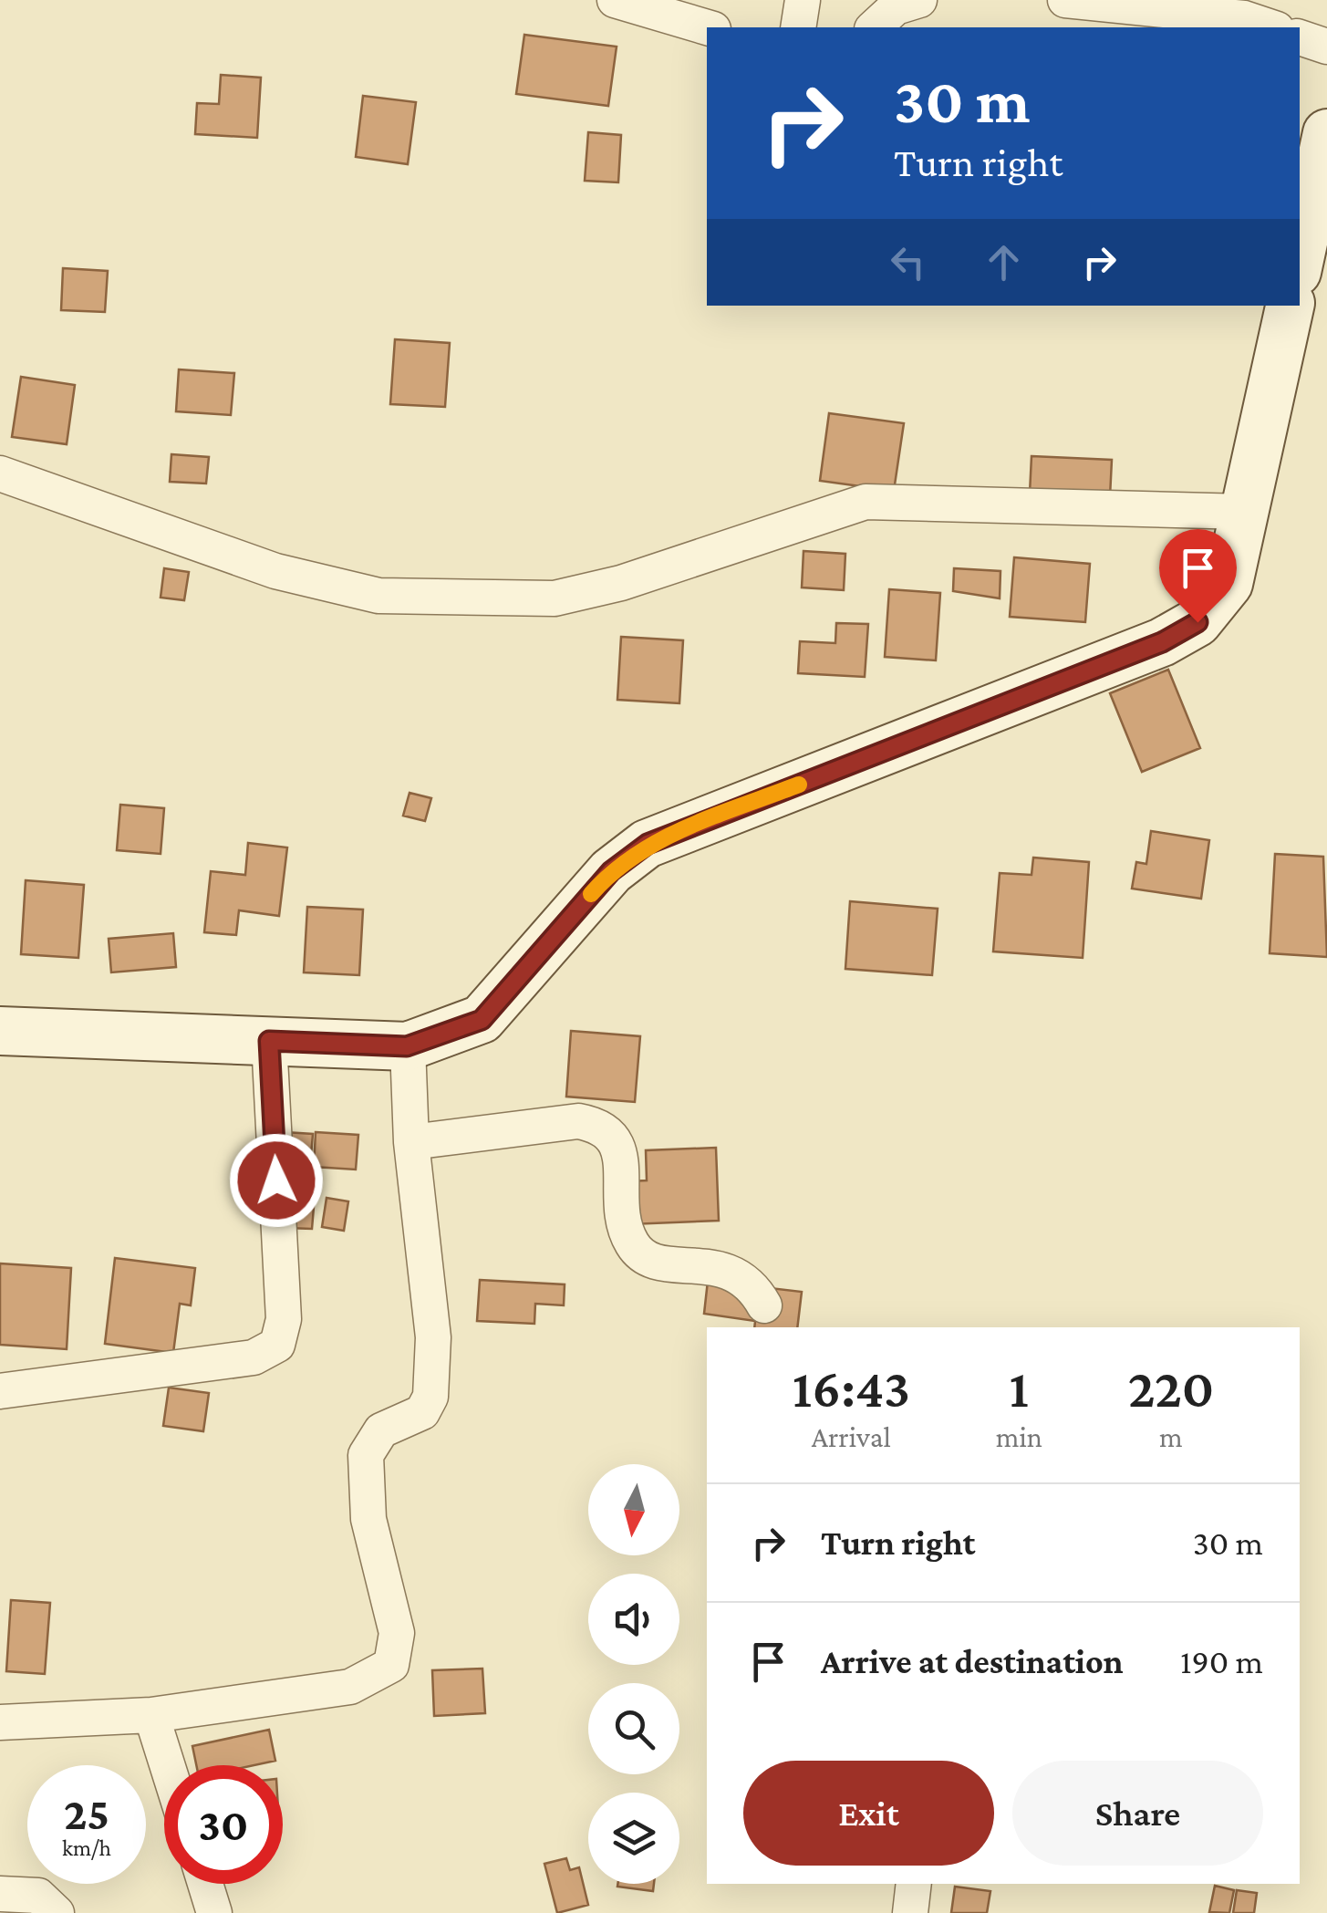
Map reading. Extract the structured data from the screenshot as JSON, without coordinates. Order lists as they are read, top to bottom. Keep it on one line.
{"north":"bottom","page":{"turn":["30 m","Turn right"],"eta":["16:43","Arrival","1","min","220","m"],"list":[{"name":"Turn right","value":"30 m"},{"name":"Arrive at destination","value":"190 m"}],"buttons":["Exit","Share"],"speed":"25 km/h","limit":"30"}}
